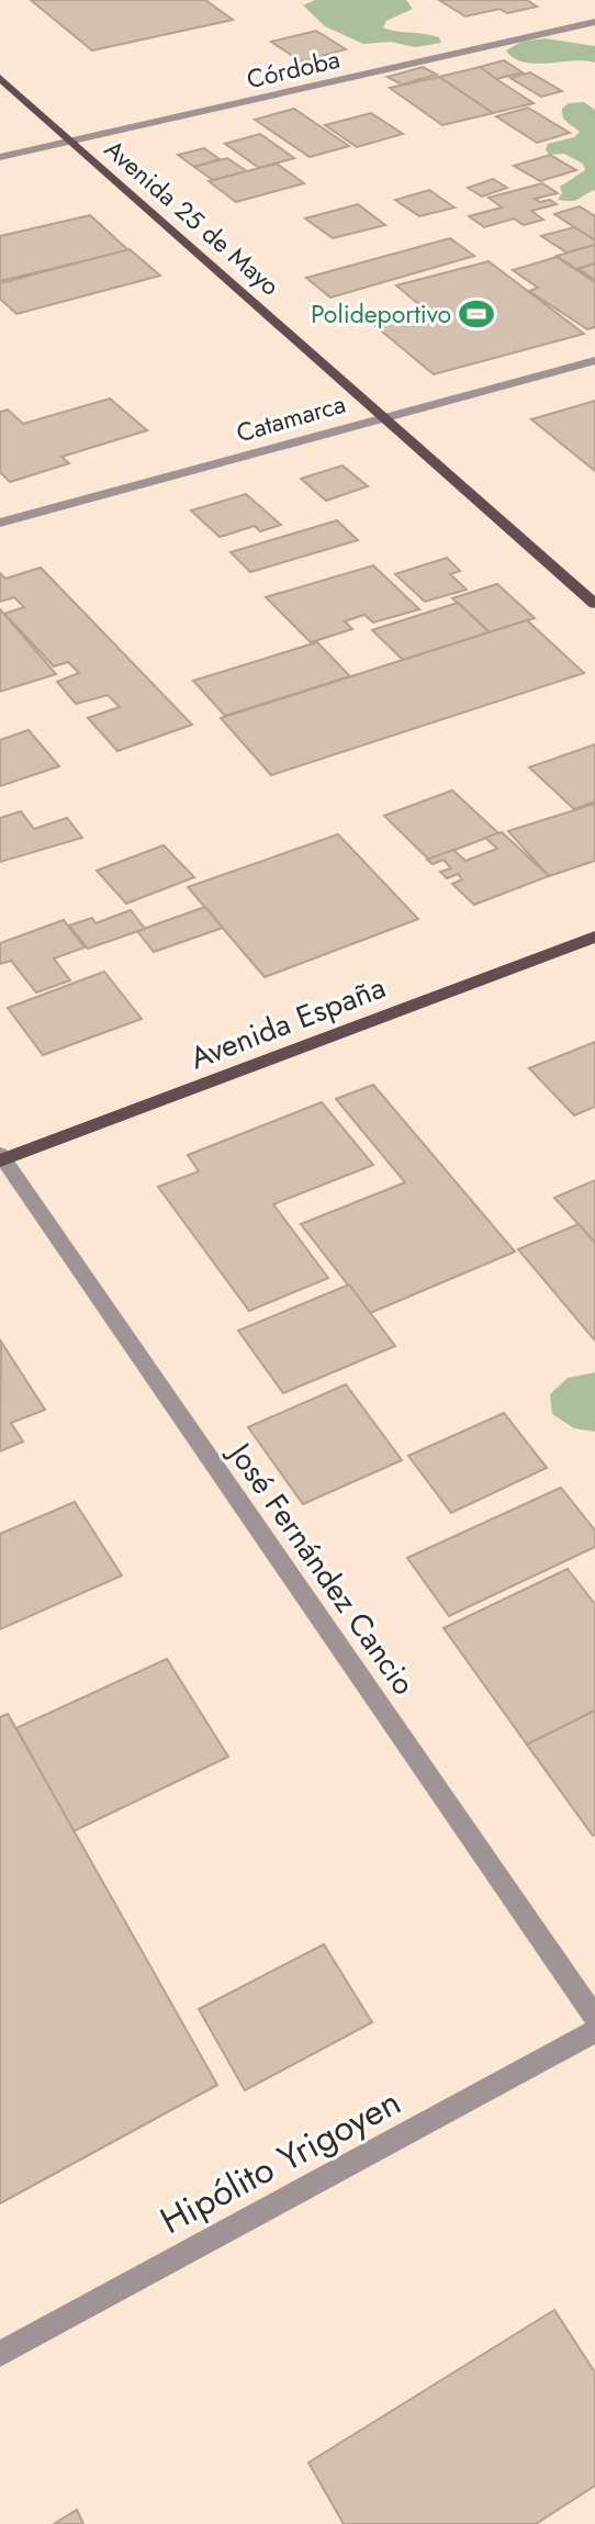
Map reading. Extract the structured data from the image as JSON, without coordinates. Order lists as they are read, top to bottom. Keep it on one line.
{"streets":{"main road":["Avenida 25 de Mayo","Avenida España"],"street":["Córdoba","Catamarca","José Fernández Cancio","Hipólito Yrigoyen"]},"crossings":[["Córdoba","Avenida 25 de Mayo"],["Avenida 25 de Mayo","Catamarca"],["Avenida España","José Fernández Cancio"]],"places":{"sports":["Polideportivo"]}}
